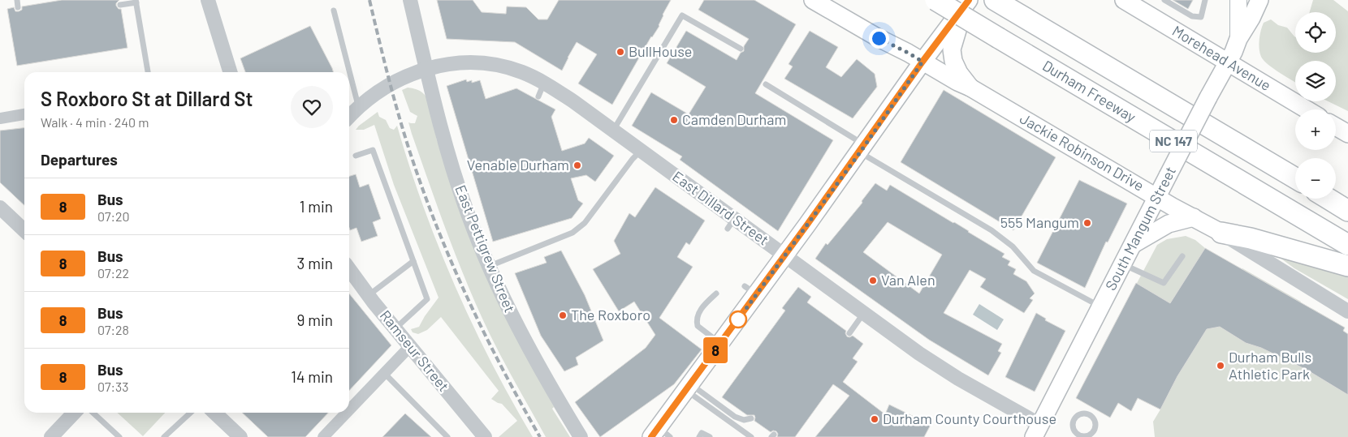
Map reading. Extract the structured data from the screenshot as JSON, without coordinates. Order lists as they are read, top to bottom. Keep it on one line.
{"streets":{"highway":["Durham Freeway","NC 147"],"main road":["Morehead Avenue","Jackie Robinson Drive","South Mangum Street"],"street":["East Dillard Street","East Pettigrew Street","Ramseur Street"]},"crossings":[["Morehead Avenue","South Mangum Street"],["Jackie Robinson Drive","South Mangum Street"],["East Dillard Street","South Mangum Street"],["East Dillard Street","East Pettigrew Street"]],"places":["BullHouse","Camden Durham","Venable Durham","555 Mangum","Van Alen","The Roxboro","Durham Bulls Athletic Park","Durham County Courthouse"],"lines":["bus line 8"],"page":{"on_map":"8","map_buttons":["+","−"],"heading":[["S Roxboro St at Dillard St","Walk · 4 min · 240 m"],"Departures"],"list":[{"mark":"8","name":"Bus","note":"07:20","value":"1 min"},{"mark":"8","name":"Bus","note":"07:22","value":"3 min"},{"mark":"8","name":"Bus","note":"07:28","value":"9 min"},{"mark":"8","name":"Bus","note":"07:33","value":"14 min"}]}}
